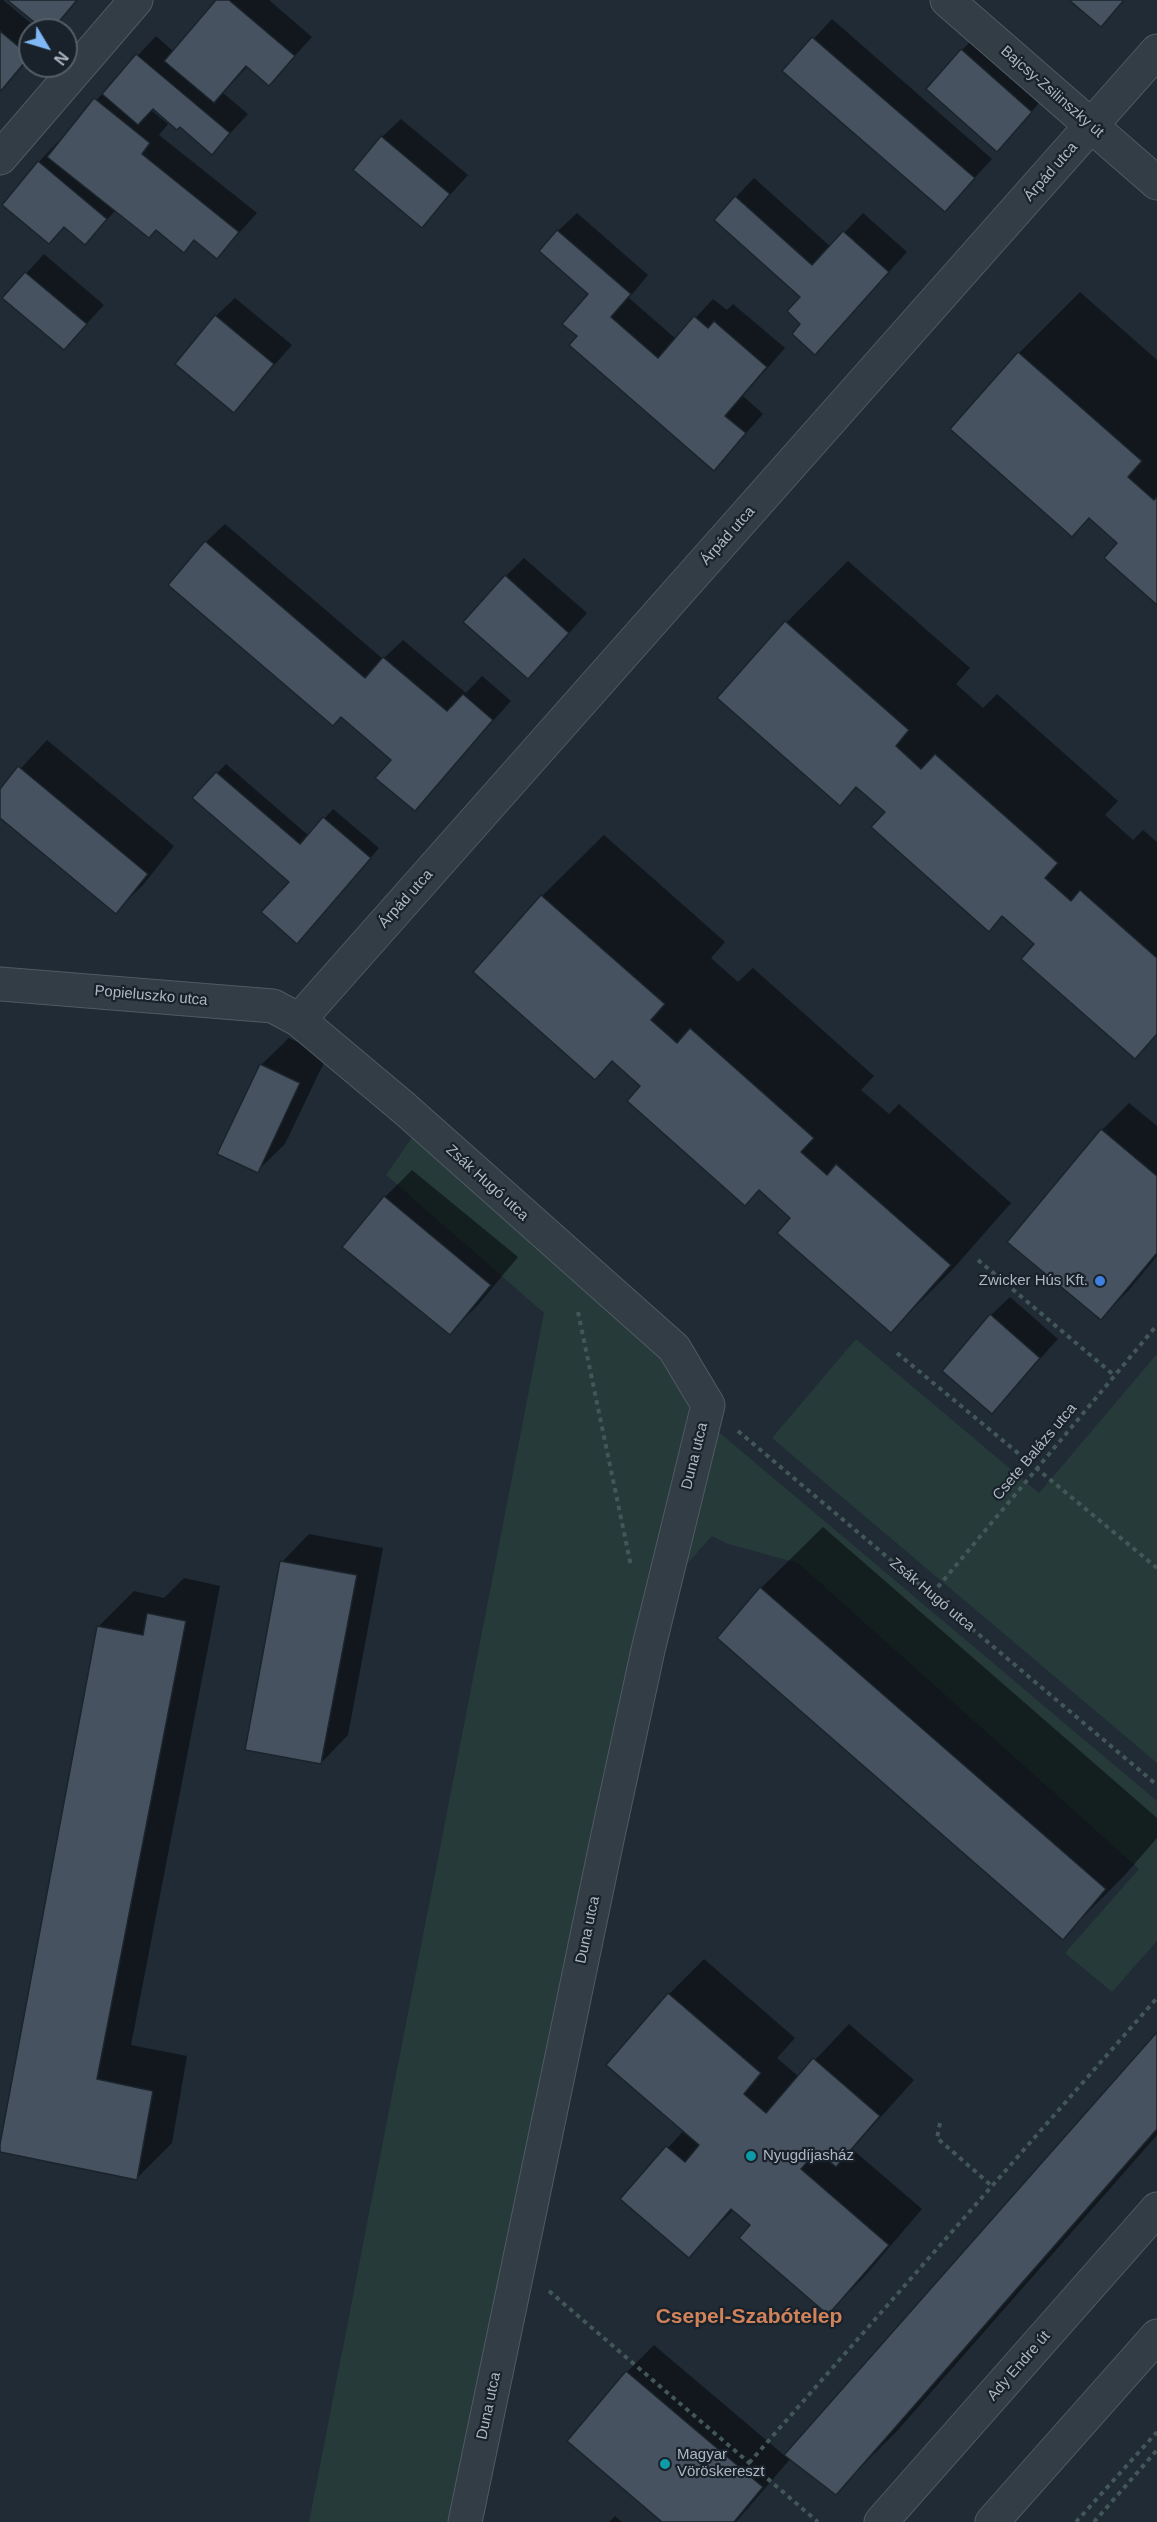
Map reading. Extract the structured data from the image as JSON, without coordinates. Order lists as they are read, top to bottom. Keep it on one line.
{"streets":{"street":["Bajcsy-Zsilinszky út","Árpád utca","Popieluszko utca","Zsák Hugó utca","Duna utca","Ady Endre út"],"path":["Csete Balázs utca"]},"crossings":[["Bajcsy-Zsilinszky út","Árpád utca"],["Árpád utca","Popieluszko utca"],["Árpád utca","Zsák Hugó utca"],["Popieluszko utca","Zsák Hugó utca"],["Zsák Hugó utca","Csete Balázs utca"],["Zsák Hugó utca","Duna utca"]],"districts":["Csepel-Szabótelep"],"places":["Zwicker Hús Kft.","Nyugdíjasház","Magyar Vöröskereszt"],"north":"bottom right"}
